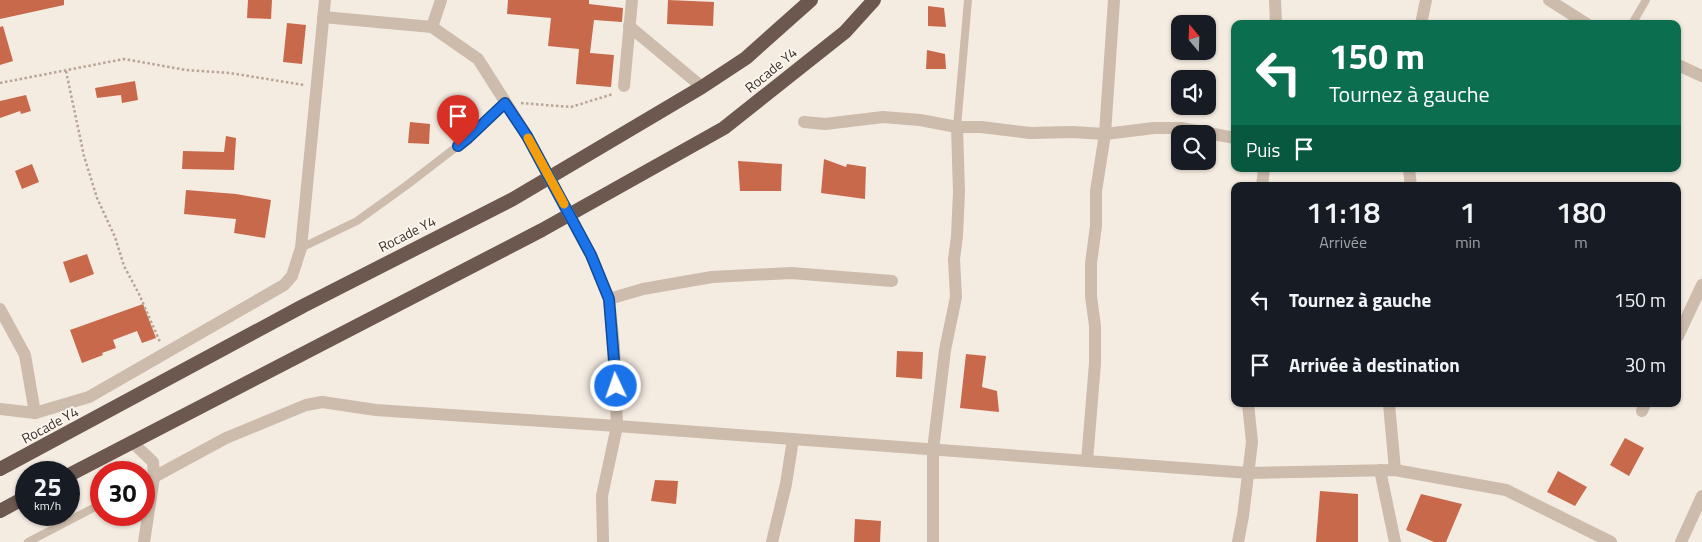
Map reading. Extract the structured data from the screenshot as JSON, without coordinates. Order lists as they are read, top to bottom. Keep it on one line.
{"streets":{"highway":["Rocade Y4"]},"north":"top","page":{"turn":["150 m","Tournez à gauche"],"then":"Puis","eta":["11:18","Arrivée","1","min","180","m"],"list":[{"name":"Tournez à gauche","value":"150 m"},{"name":"Arrivée à destination","value":"30 m"}],"speed":"25 km/h","limit":"30"}}
